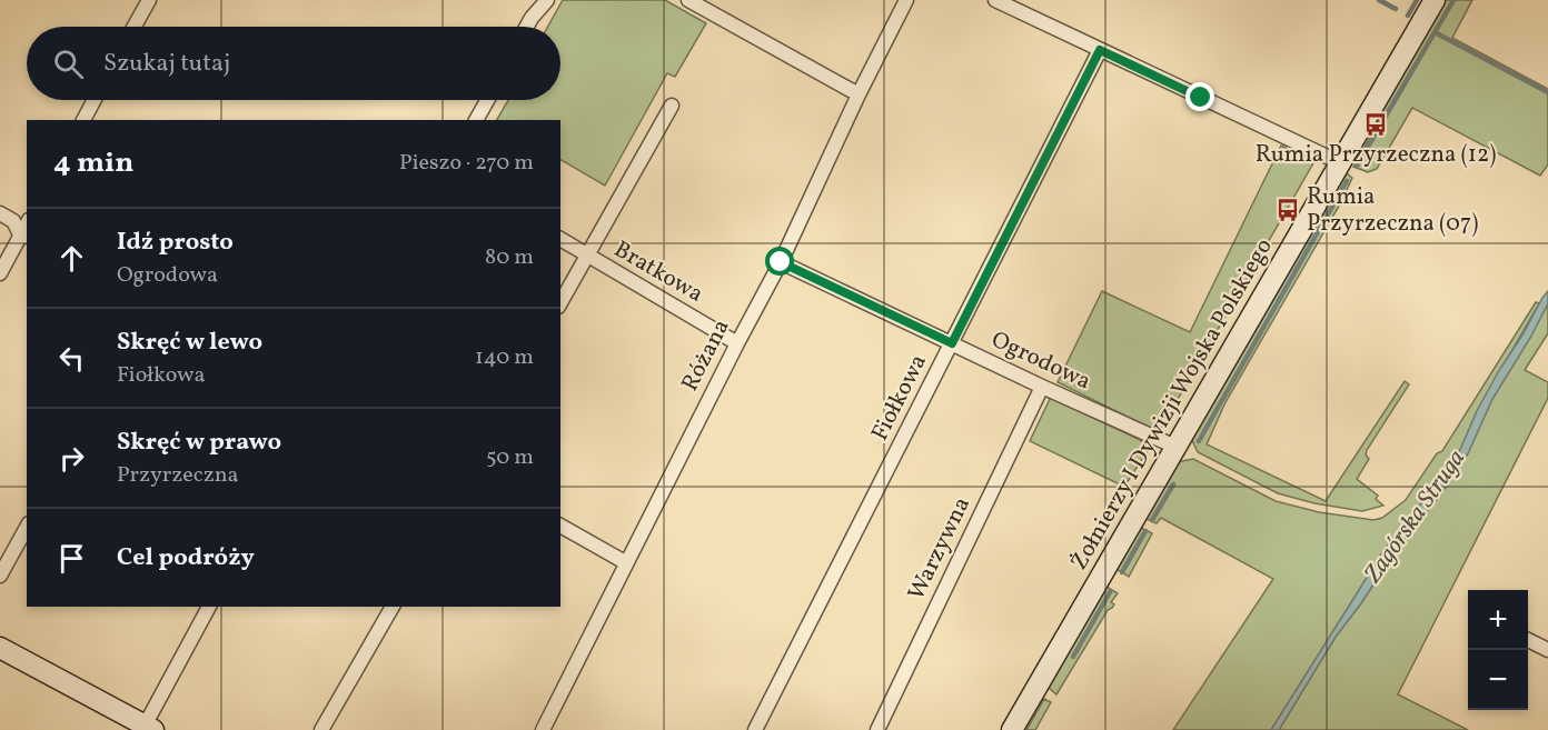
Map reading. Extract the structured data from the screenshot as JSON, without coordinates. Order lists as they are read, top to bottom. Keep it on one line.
{"streets":{"street":["Bratkowa","Różana","Ogrodowa","Fiołkowa","Żołnierzy I Dywizji Wojska Polskiego","Warzywna"]},"crossings":[["Bratkowa","Różana"],["Różana","Ogrodowa"],["Ogrodowa","Fiołkowa"],["Ogrodowa","Żołnierzy I Dywizji Wojska Polskiego"],["Ogrodowa","Warzywna"]],"water":["Zagórska Struga"],"places":{"bus stop":["Rumia Przyrzeczna (12)","Rumia Przyrzeczna (07)"]},"page":{"search":"Szukaj tutaj","heading":["4 min","Pieszo · 270 m"],"list":[["Idź prosto","Ogrodowa","80 m"],["Skręć w lewo","Fiołkowa","140 m"],["Skręć w prawo","Przyrzeczna","50 m"],"Cel podróży"],"map_buttons":["+","−"]}}
